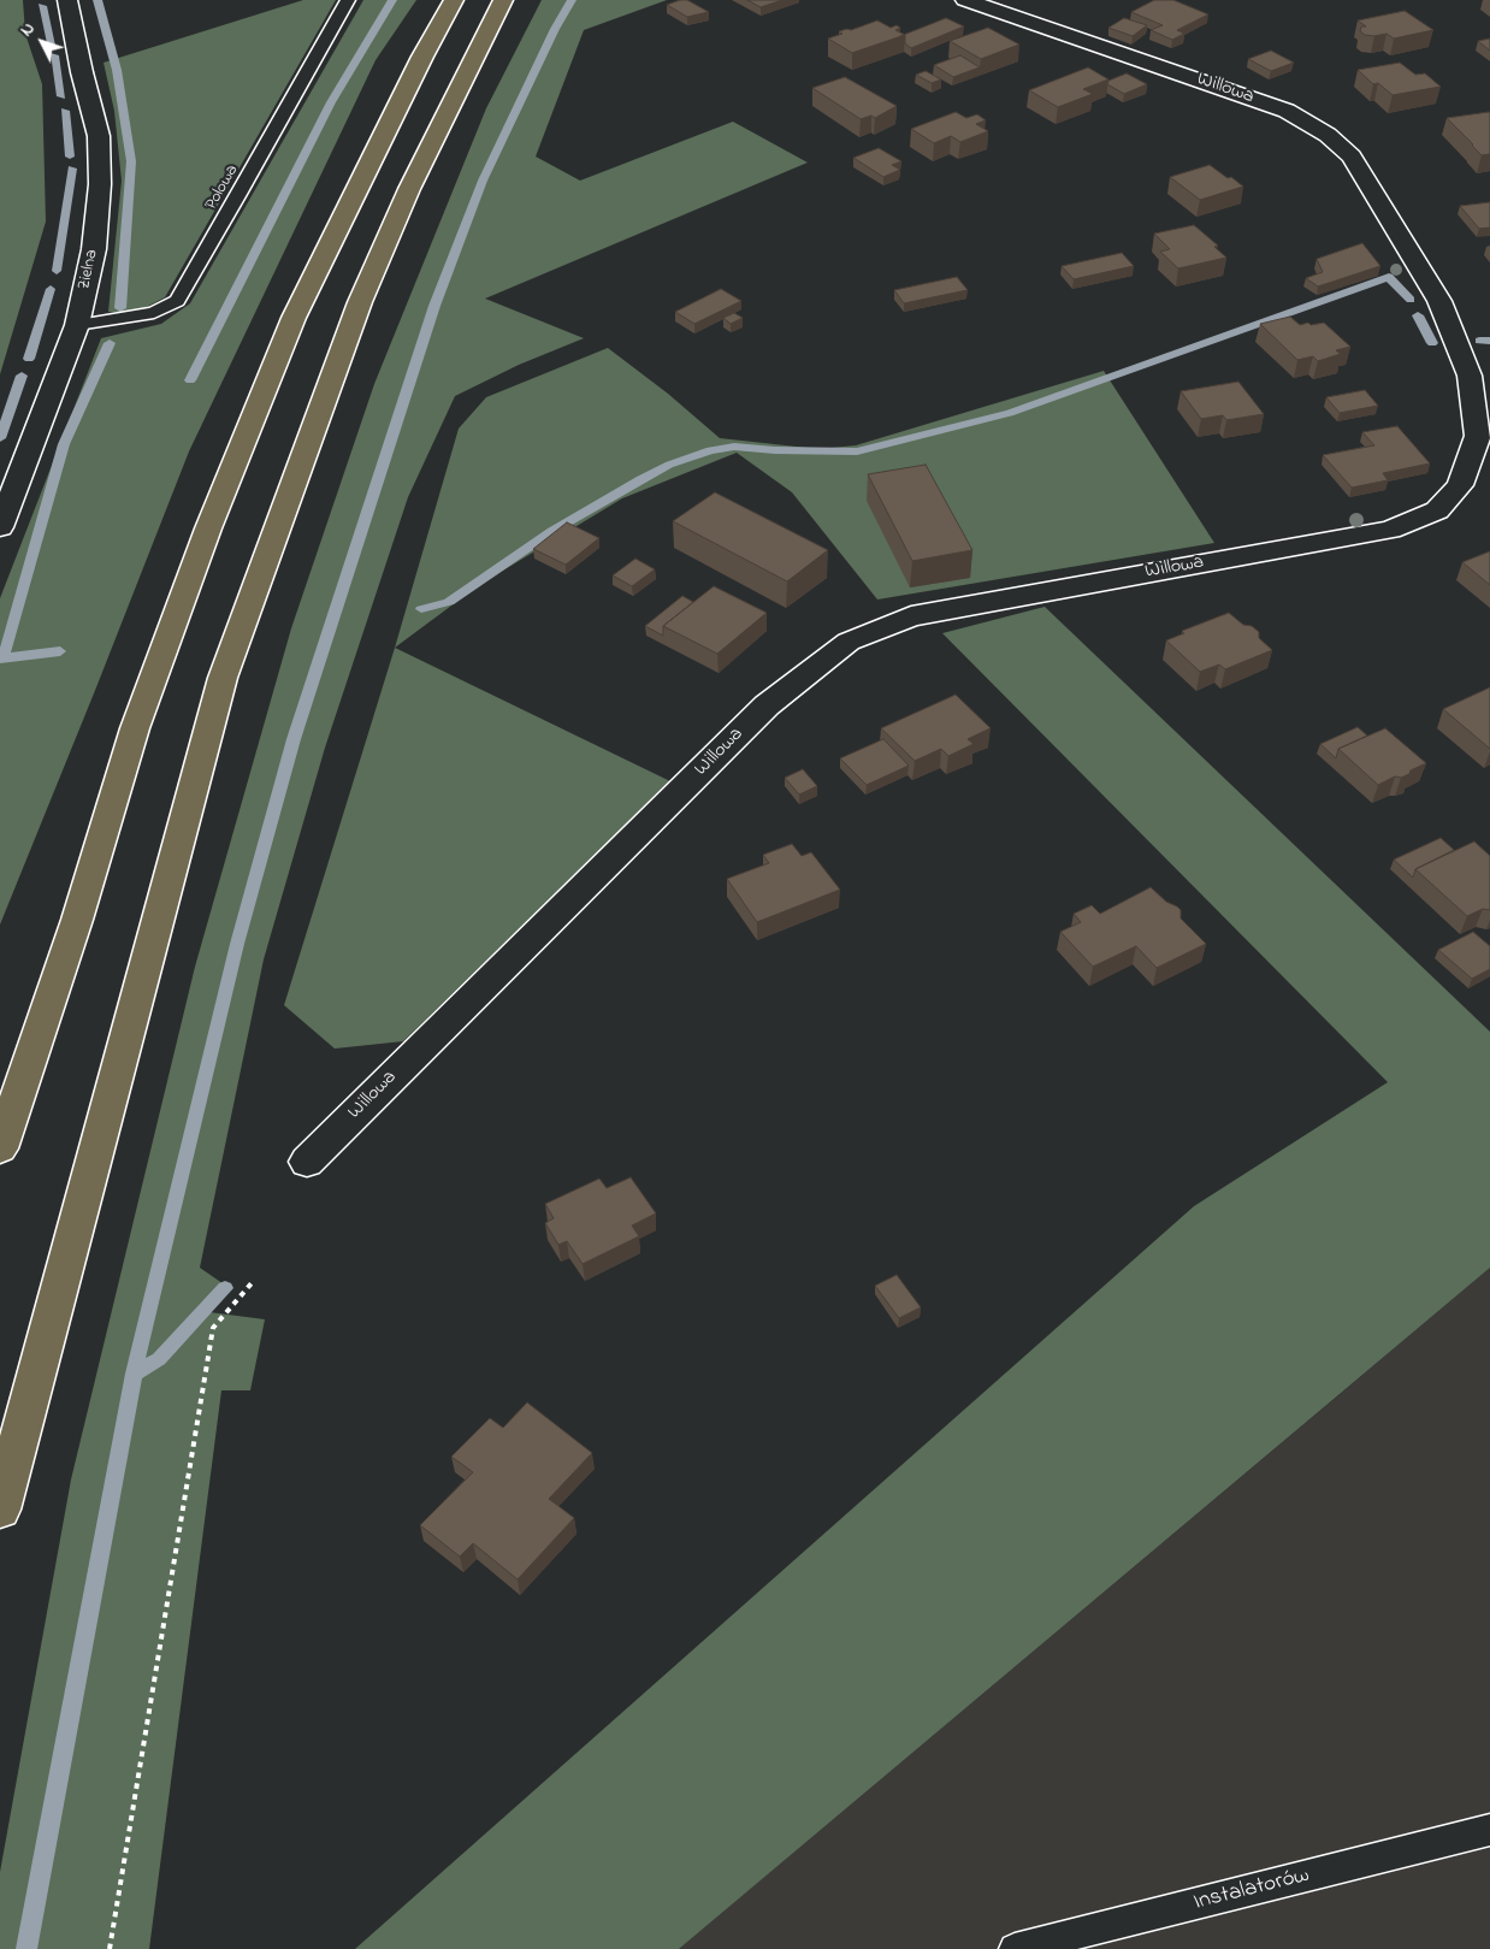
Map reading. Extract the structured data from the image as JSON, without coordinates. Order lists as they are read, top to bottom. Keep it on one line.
{"streets":{"street":["Willowa","Zielna"],"lane":["Polowa","Instalatorów"]},"crossings":[["Polowa","Zielna"]],"north":"top left"}
